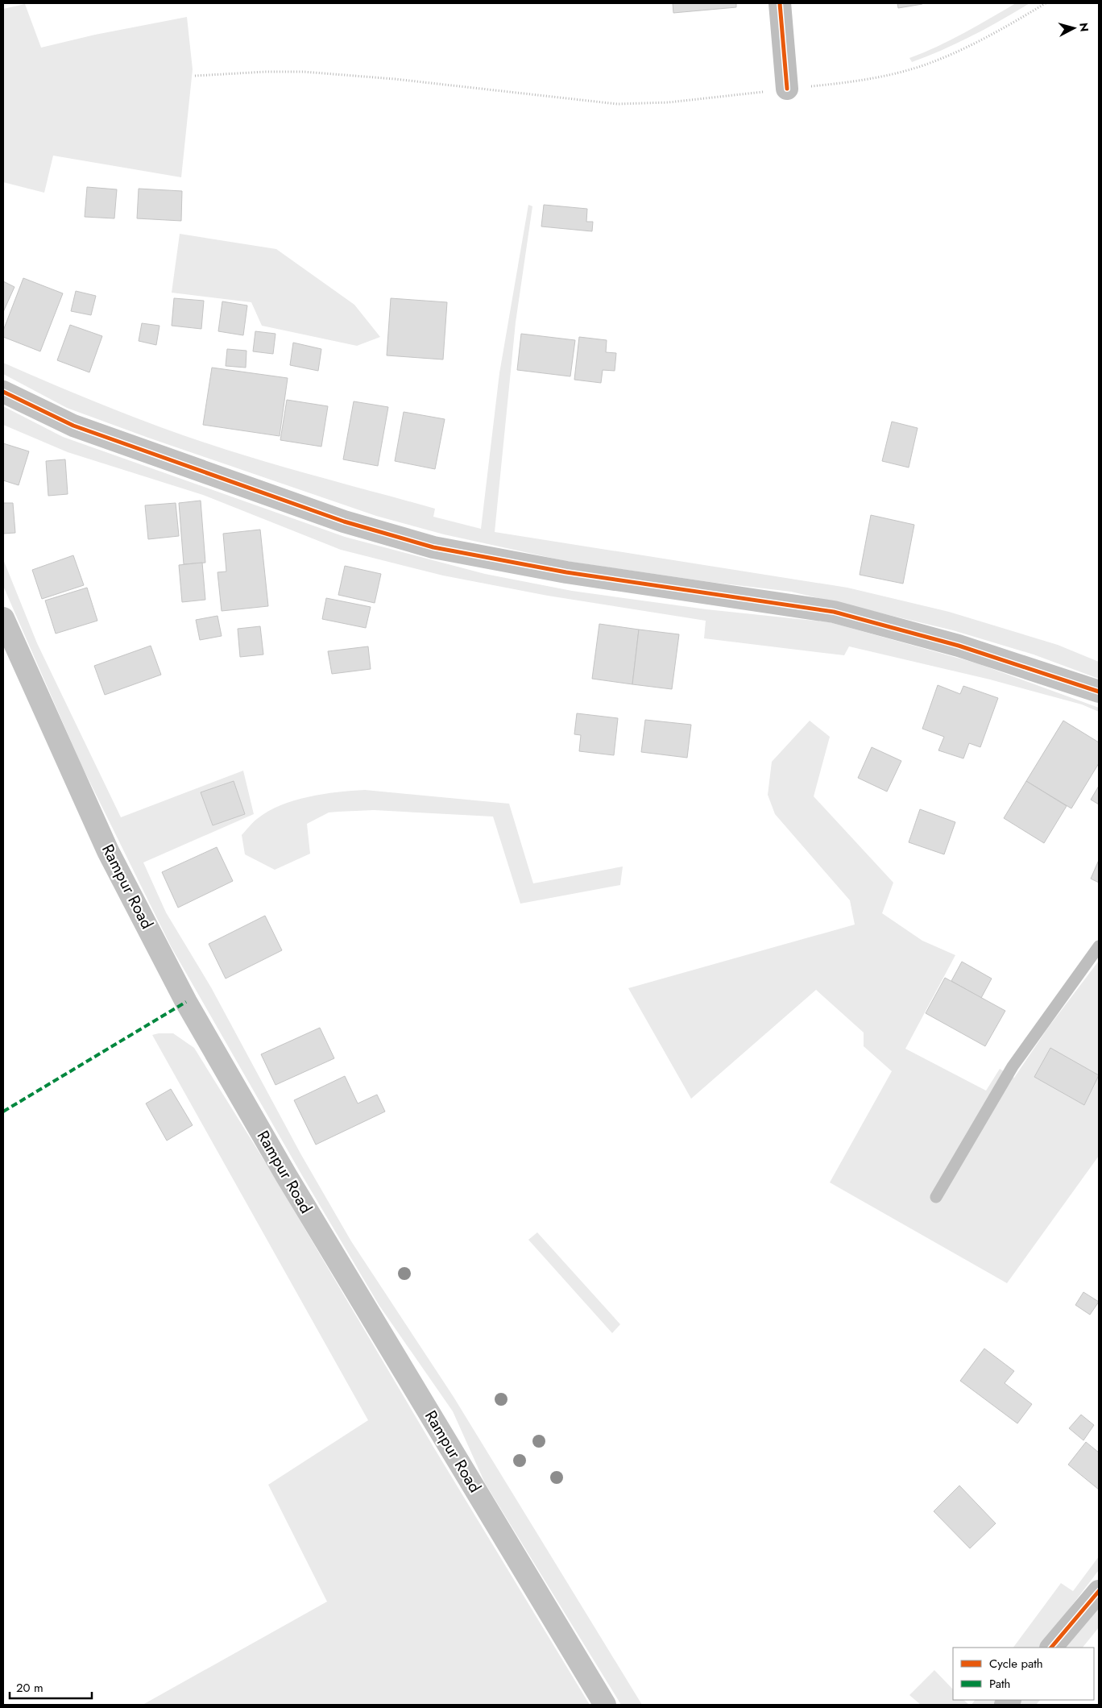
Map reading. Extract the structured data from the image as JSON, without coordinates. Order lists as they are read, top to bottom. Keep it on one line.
{"streets":{"main road":["Rampur Road"]},"legend":["Cycle path","Path"],"scale_bar":"20 m","north":"right"}
